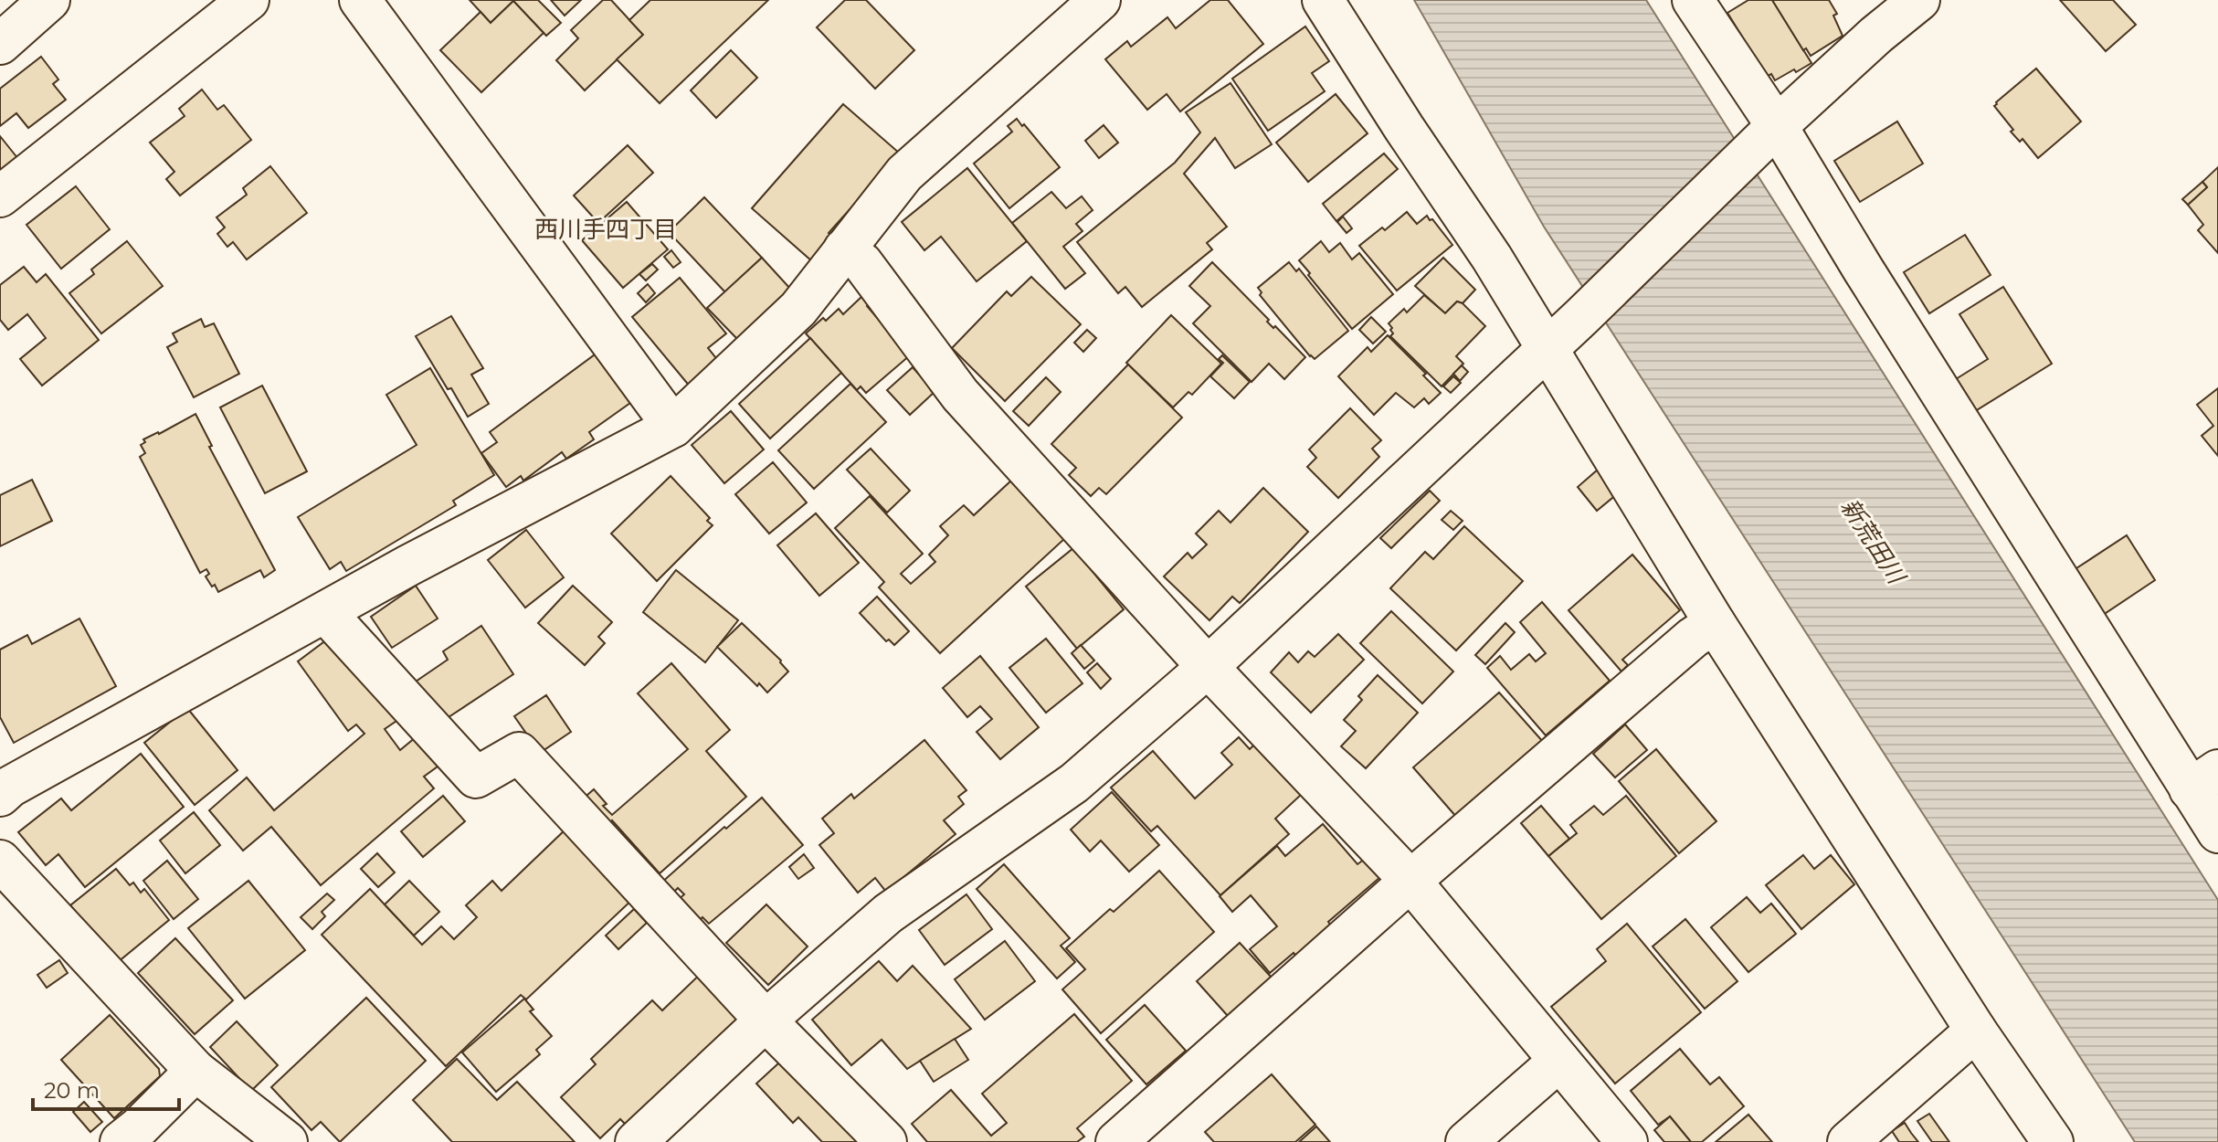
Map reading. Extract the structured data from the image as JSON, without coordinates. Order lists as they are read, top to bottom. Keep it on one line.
{"districts":["西川手四丁目"],"water":["新荒田川"],"scale_bar":"20 m"}
